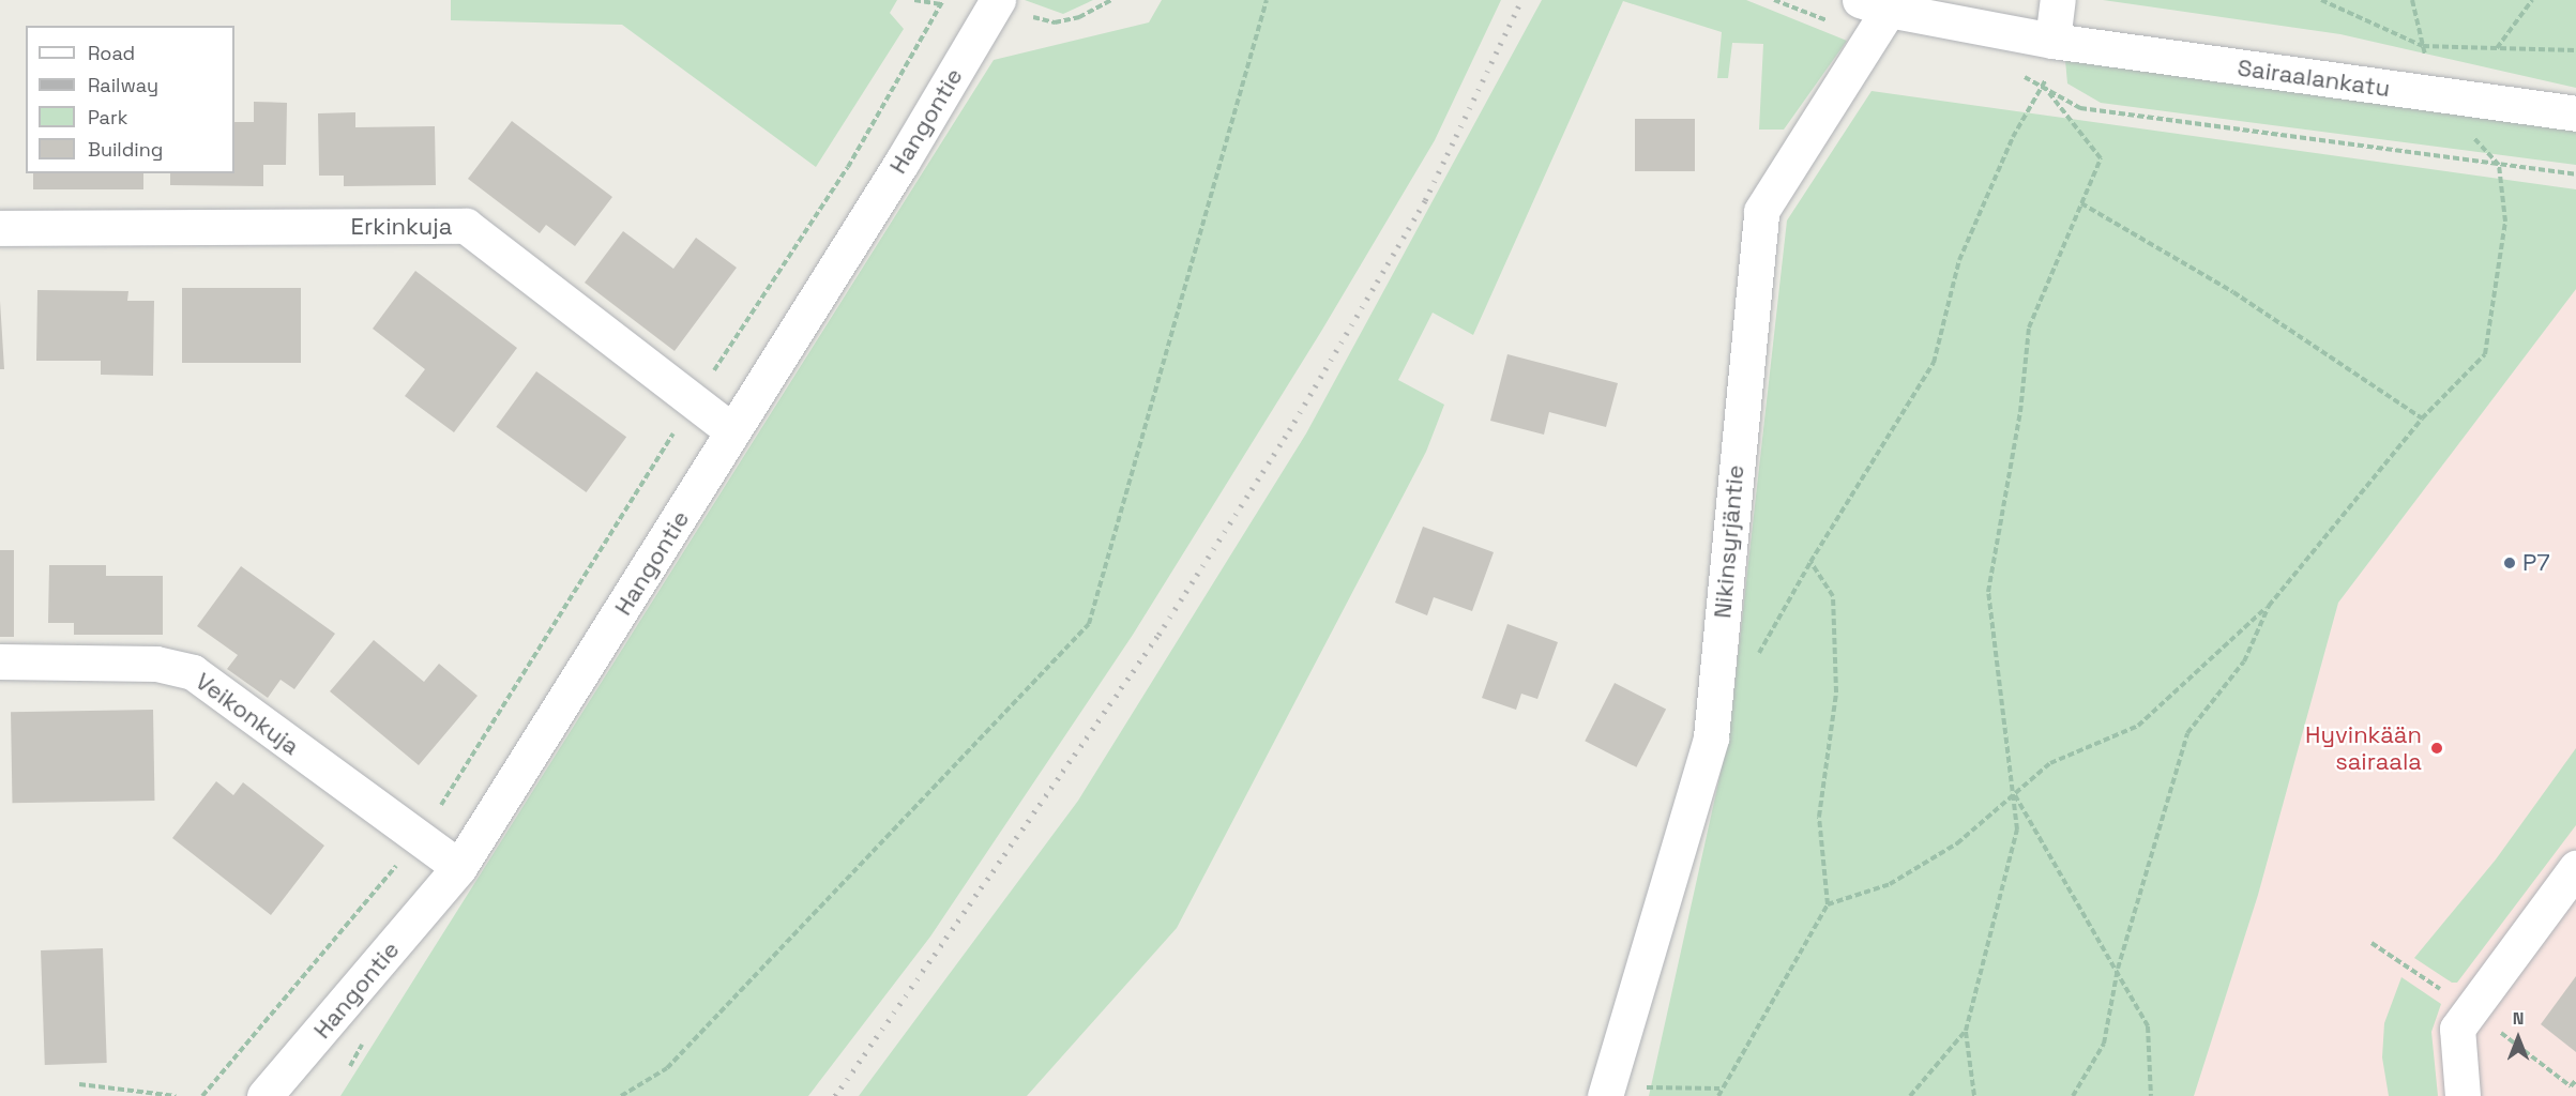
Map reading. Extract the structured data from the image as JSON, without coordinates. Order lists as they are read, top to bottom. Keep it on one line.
{"streets":{"street":["Sairaalankatu","Hangontie","Erkinkuja","Nikinsyrjäntie","Veikonkuja"]},"crossings":[["Sairaalankatu","Nikinsyrjäntie"],["Hangontie","Erkinkuja"],["Hangontie","Veikonkuja"]],"places":["P7","Hyvinkään sairaala"],"legend":["Road","Railway","Park","Building"],"north":"top"}
